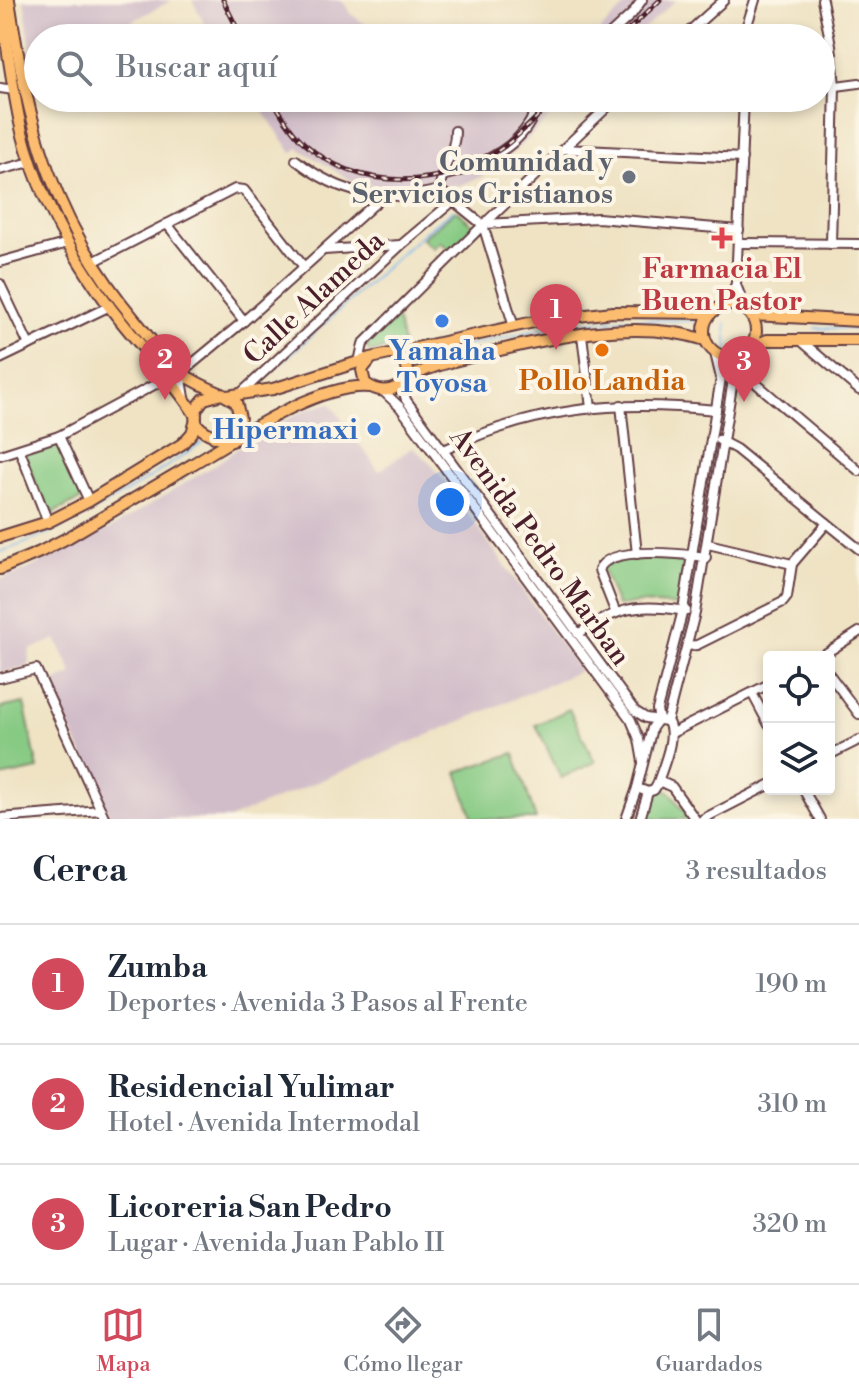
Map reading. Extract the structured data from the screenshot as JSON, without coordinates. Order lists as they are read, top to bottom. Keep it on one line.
{"streets":{"street":["Calle Alameda","Avenida Pedro Marban"]},"places":{"other":["Comunidad y Servicios Cristianos","Yamaha Toyosa","Pollo Landia","Hipermaxi"],"health":["Farmacia El Buen Pastor"]},"page":{"search":"Buscar aquí","pins":["1","2","3"],"heading":["Cerca","3 resultados"],"list":[{"mark":"1","name":"Zumba","note":"Deportes · Avenida 3 Pasos al Frente","value":"190 m"},{"mark":"2","name":"Residencial Yulimar","note":"Hotel · Avenida Intermodal","value":"310 m"},{"mark":"3","name":"Licoreria San Pedro","note":"Lugar · Avenida Juan Pablo II","value":"320 m"}],"nav":["Mapa","Cómo llegar","Guardados"]}}
